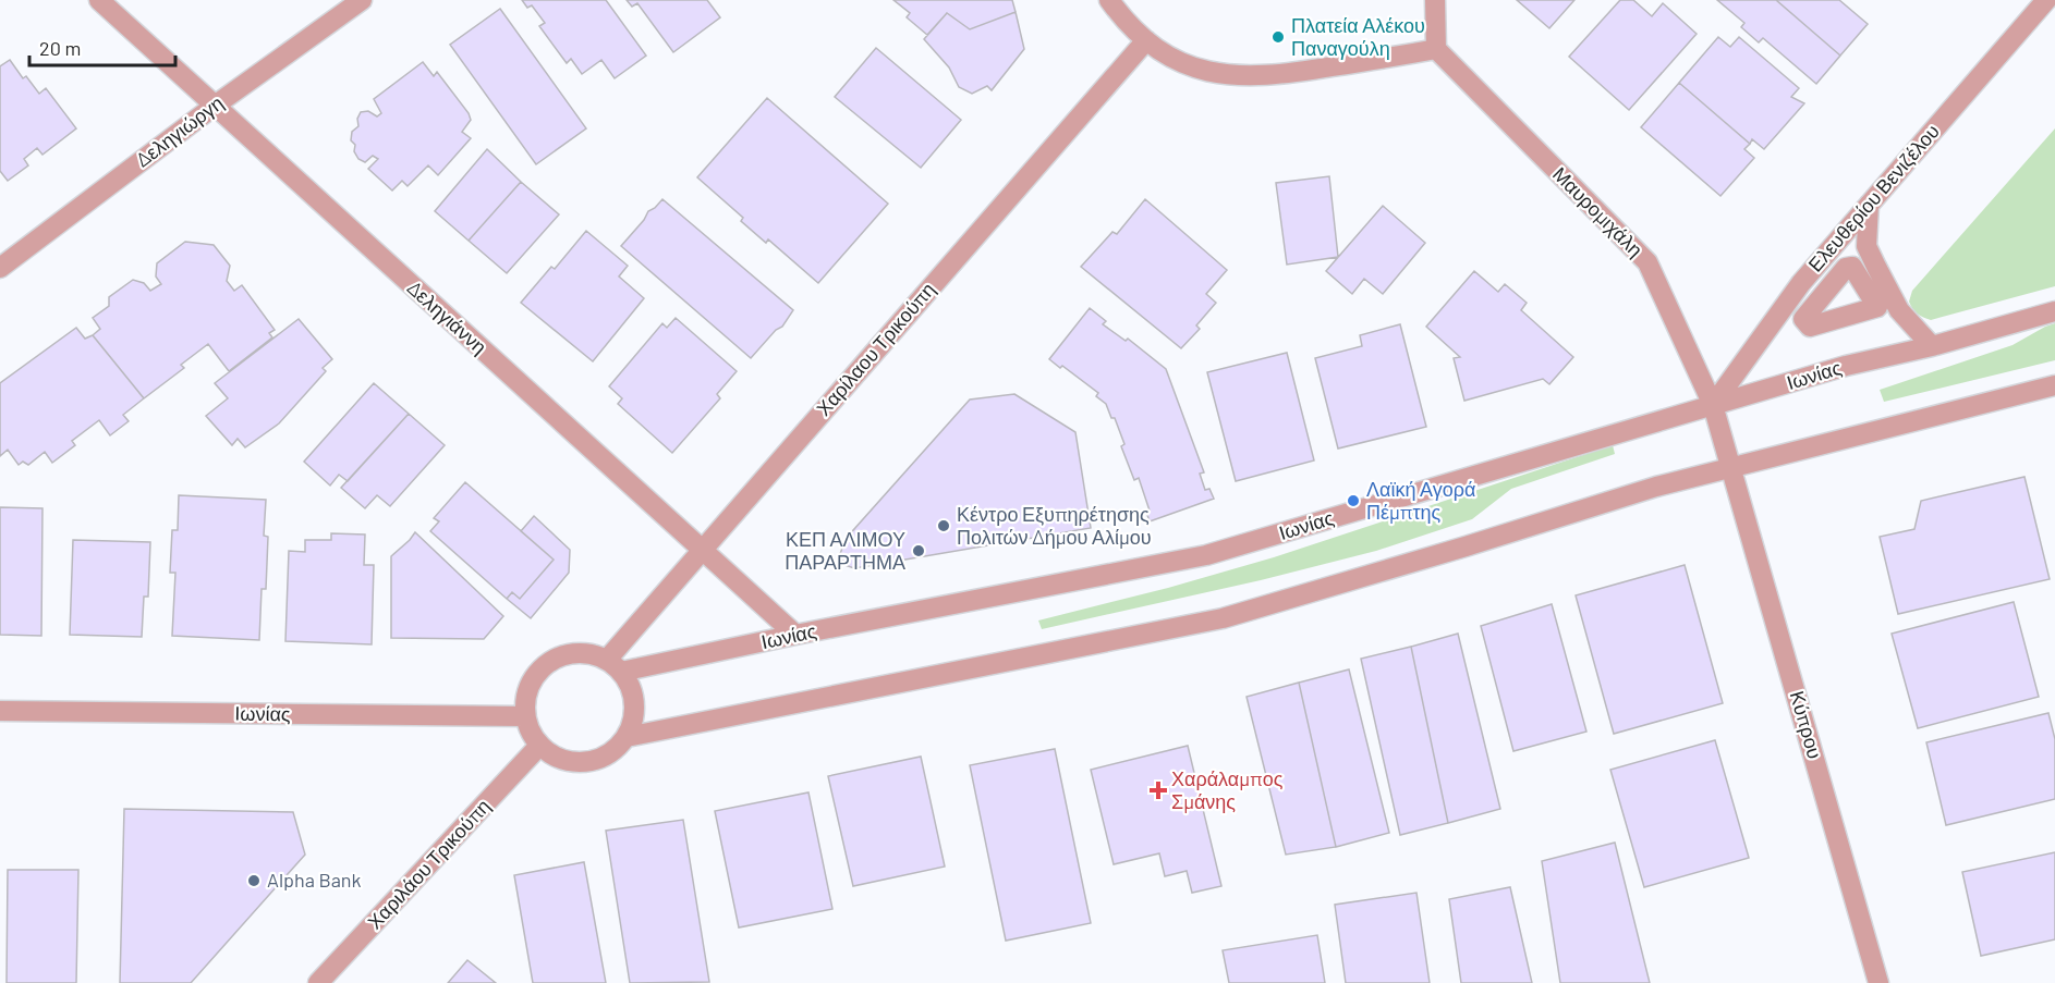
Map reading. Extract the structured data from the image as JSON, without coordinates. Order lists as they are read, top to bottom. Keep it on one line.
{"streets":{"street":["Δεληγιώργη","Ελευθερίου Βενιζέλου","Μαυρομιχάλη","Δεληγιάννη","Χαρίλαου Τρικούπη","Ιωνίας","Κύπρου","Χαριλάου Τρικούπη"]},"crossings":[["Δεληγιώργη","Δεληγιάννη"],["Ελευθερίου Βενιζέλου","Μαυρομιχάλη"],["Ελευθερίου Βενιζέλου","Ιωνίας"],["Μαυρομιχάλη","Ιωνίας"],["Μαυρομιχάλη","Κύπρου"],["Δεληγιάννη","Χαρίλαου Τρικούπη"],["Δεληγιάννη","Ιωνίας"],["Χαρίλαου Τρικούπη","Ιωνίας"],["Χαρίλαου Τρικούπη","Χαριλάου Τρικούπη"],["Ιωνίας","Χαριλάου Τρικούπη"]],"places":{"other":["Πλατεία Αλέκου Παναγούλη","Λαϊκή Αγορά Πέμπτης","Κέντρο Εξυπηρέτησης Πολιτών Δήμου Αλίμου","ΚΕΠ ΑΛΙΜΟΥ ΠΑΡΑΡΤΗΜΑ","Alpha Bank"],"health":["Χαράλαμπος Σμάνης"]},"scale_bar":"20 m"}
